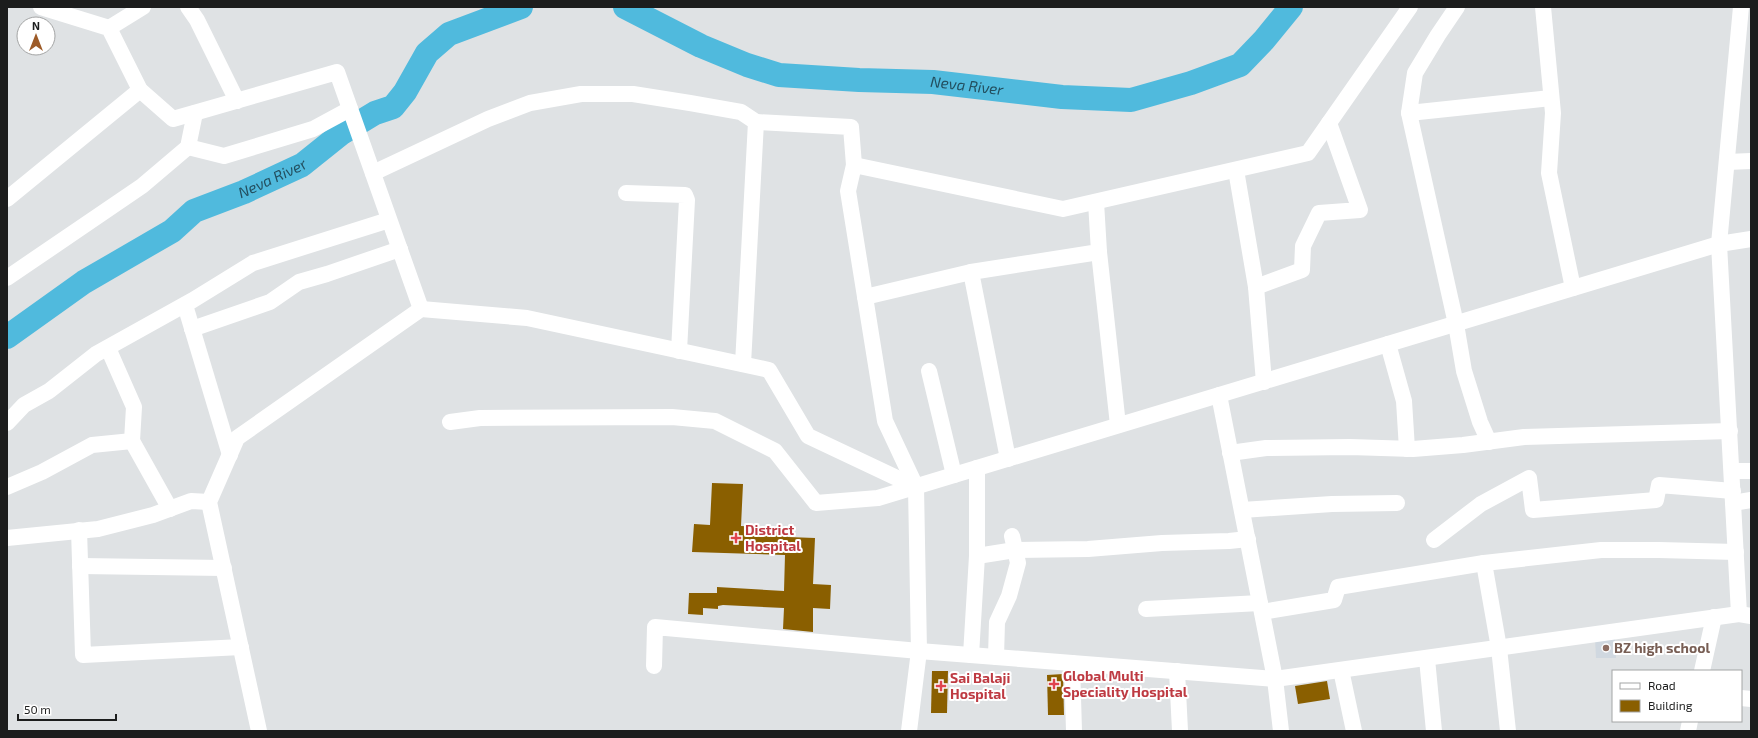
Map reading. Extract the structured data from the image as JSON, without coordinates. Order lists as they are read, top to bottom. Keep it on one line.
{"water":["Neva River"],"places":{"health":["District Hospital","Global Multi Speciality Hospital","Sai Balaji Hospital"],"other":["BZ high school"]},"legend":["Road","Building"],"scale_bar":"50 m","north":"top"}
